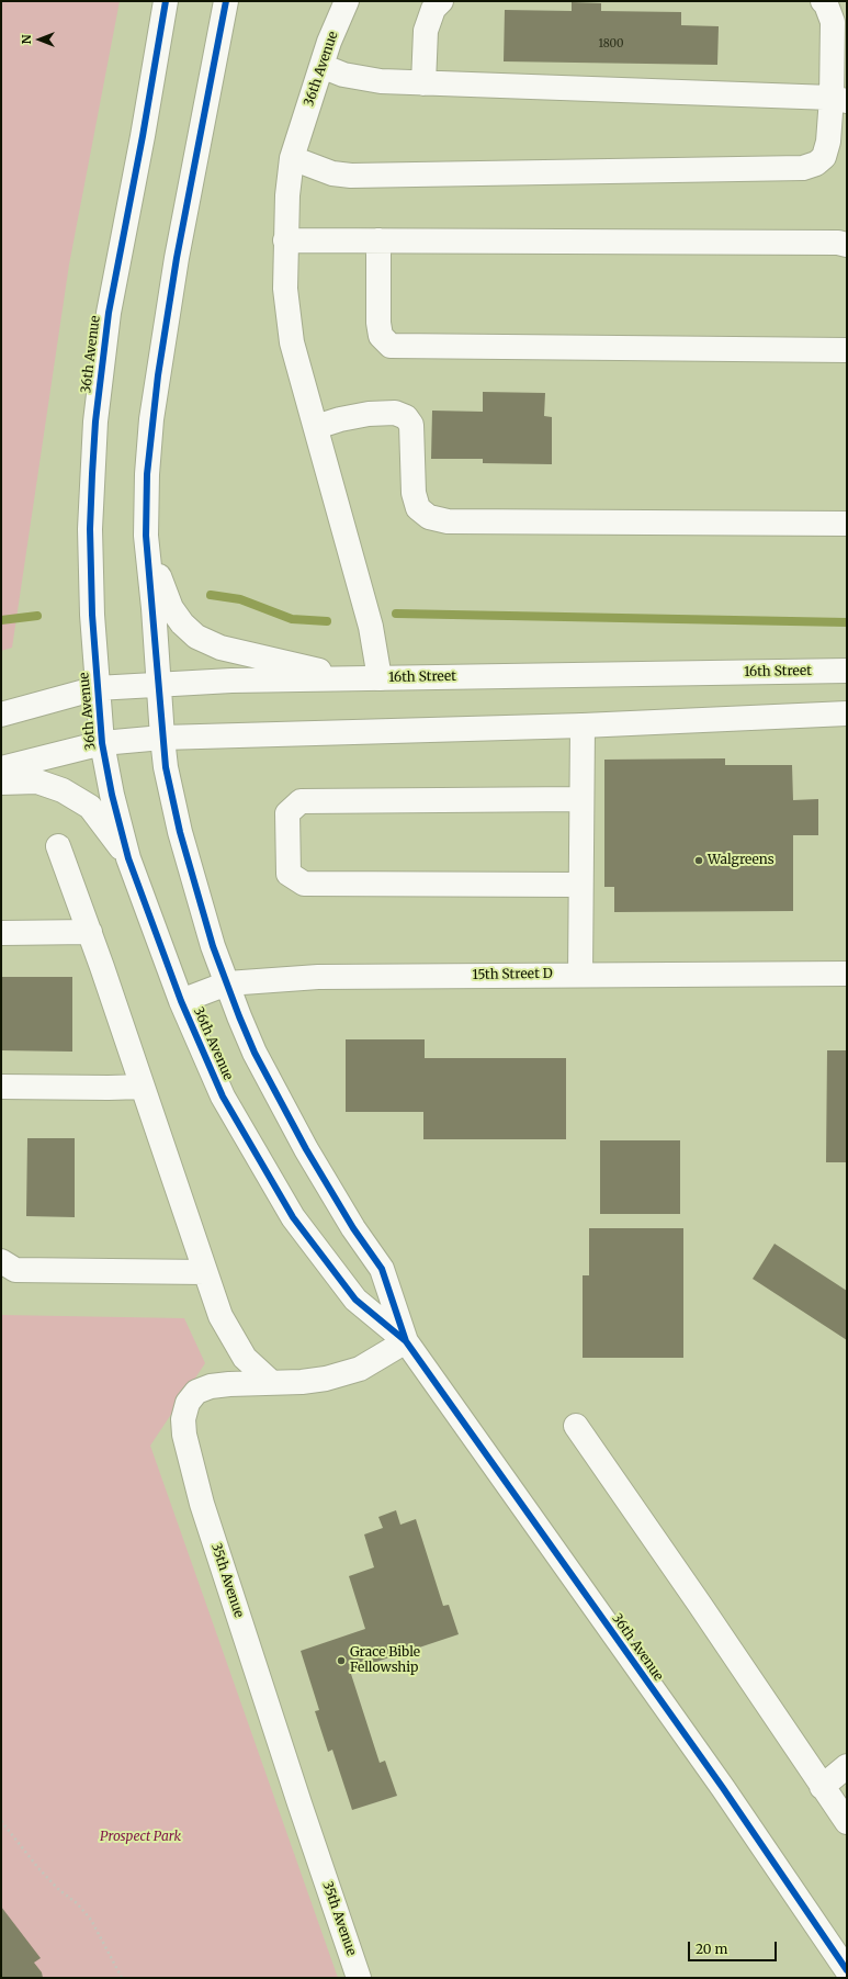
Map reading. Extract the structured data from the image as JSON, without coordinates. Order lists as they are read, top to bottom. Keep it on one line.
{"streets":{"street":["36th Avenue","16th Street","15th Street D","35th Avenue"]},"crossings":[["36th Avenue","16th Street"],["36th Avenue","15th Street D"],["36th Avenue","35th Avenue"]],"parks":["Prospect Park"],"places":["Walgreens","Grace Bible Fellowship"],"house_numbers":["1800"],"scale_bar":"20 m","north":"left"}
